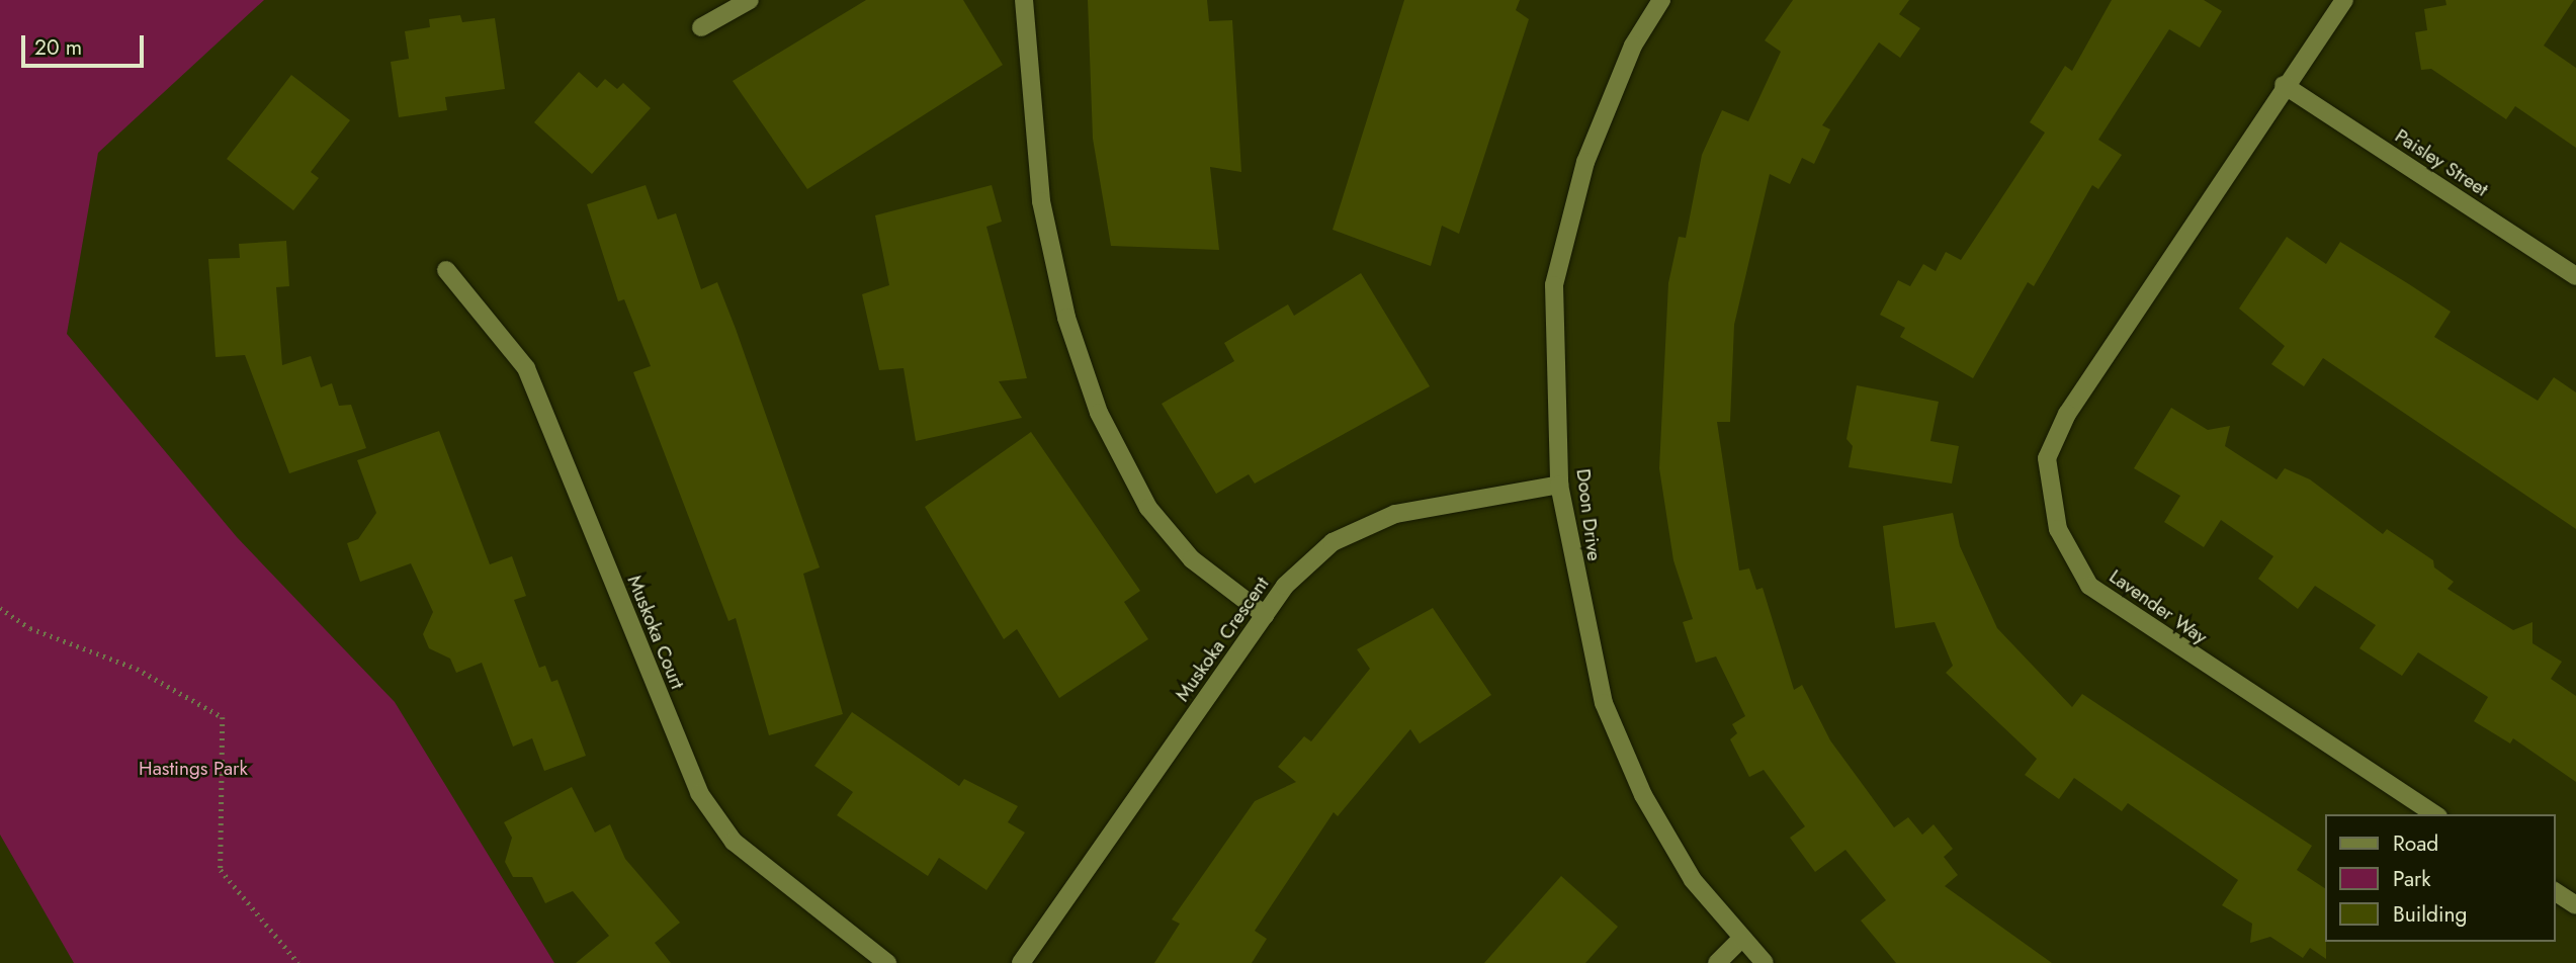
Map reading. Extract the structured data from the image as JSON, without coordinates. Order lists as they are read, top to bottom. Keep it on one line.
{"streets":{"street":["Paisley Street","Doon Drive","Lavender Way","Muskoka Court","Muskoka Crescent"]},"crossings":[["Paisley Street","Lavender Way"],["Doon Drive","Muskoka Crescent"]],"parks":["Hastings Park"],"legend":["Road","Park","Building"],"scale_bar":"20 m"}
